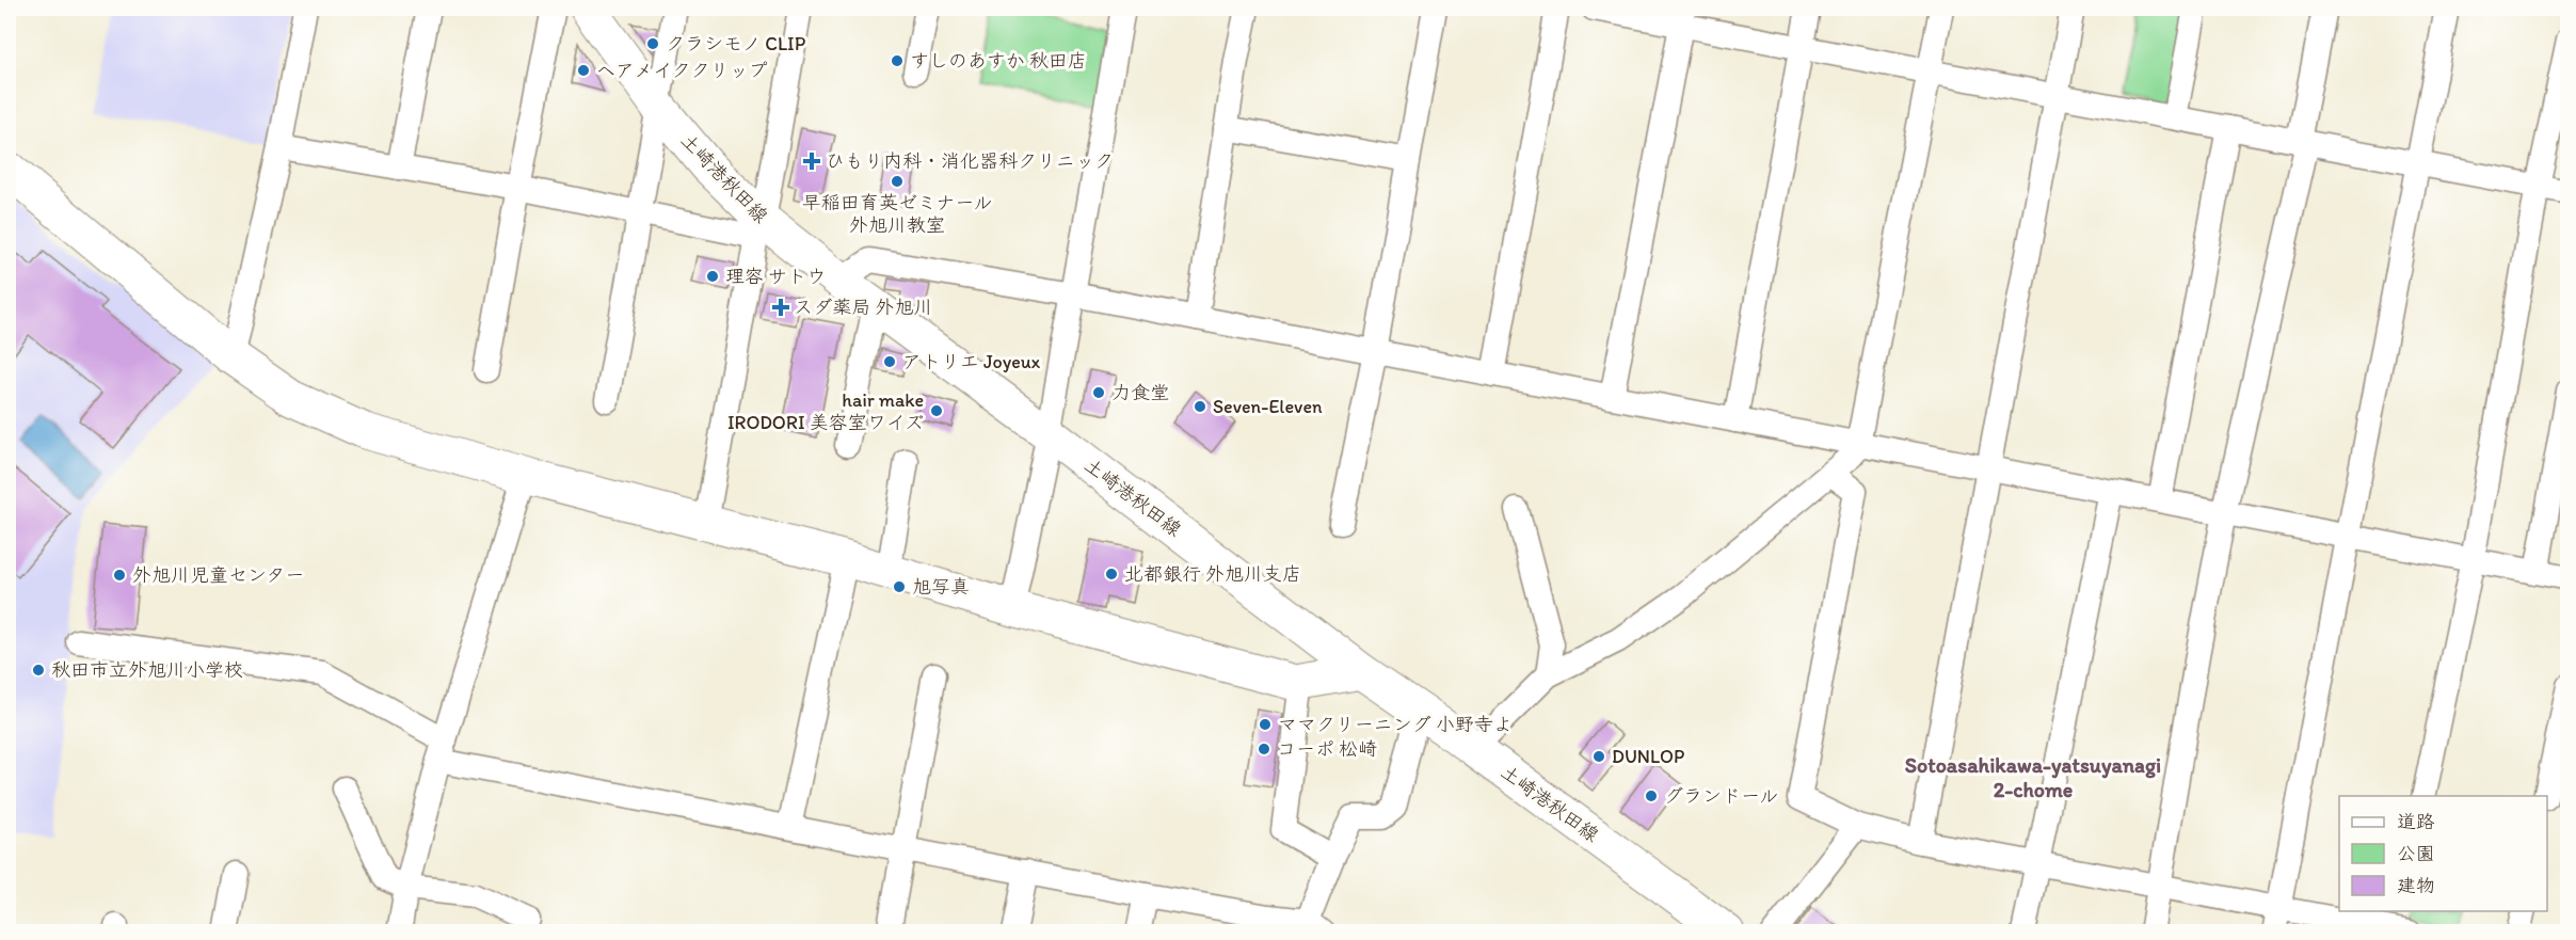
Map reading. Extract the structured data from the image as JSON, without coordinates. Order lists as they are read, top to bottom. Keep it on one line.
{"streets":{"main road":["土崎港秋田線"]},"districts":["Sotoasahikawa-yatsuyanagi 2-chome"],"places":{"other":["クラシモノ CLIP","すしのあすか 秋田店","ヘアメイククリップ","早稲田育英ゼミナール 外旭川教室","理容 サトウ","アトリエ Joyeux","力食堂","Seven-Eleven","hair make IRODORI 美容室ワイズ","北都銀行 外旭川支店","外旭川児童センター","旭写真","秋田市立外旭川小学校","ママクリーニング 小野寺よ","コーポ 松崎","DUNLOP","グランドール"],"health":["ひもり内科・消化器科クリニック","スダ薬局 外旭川"]},"legend":["道路","公園","建物"]}
